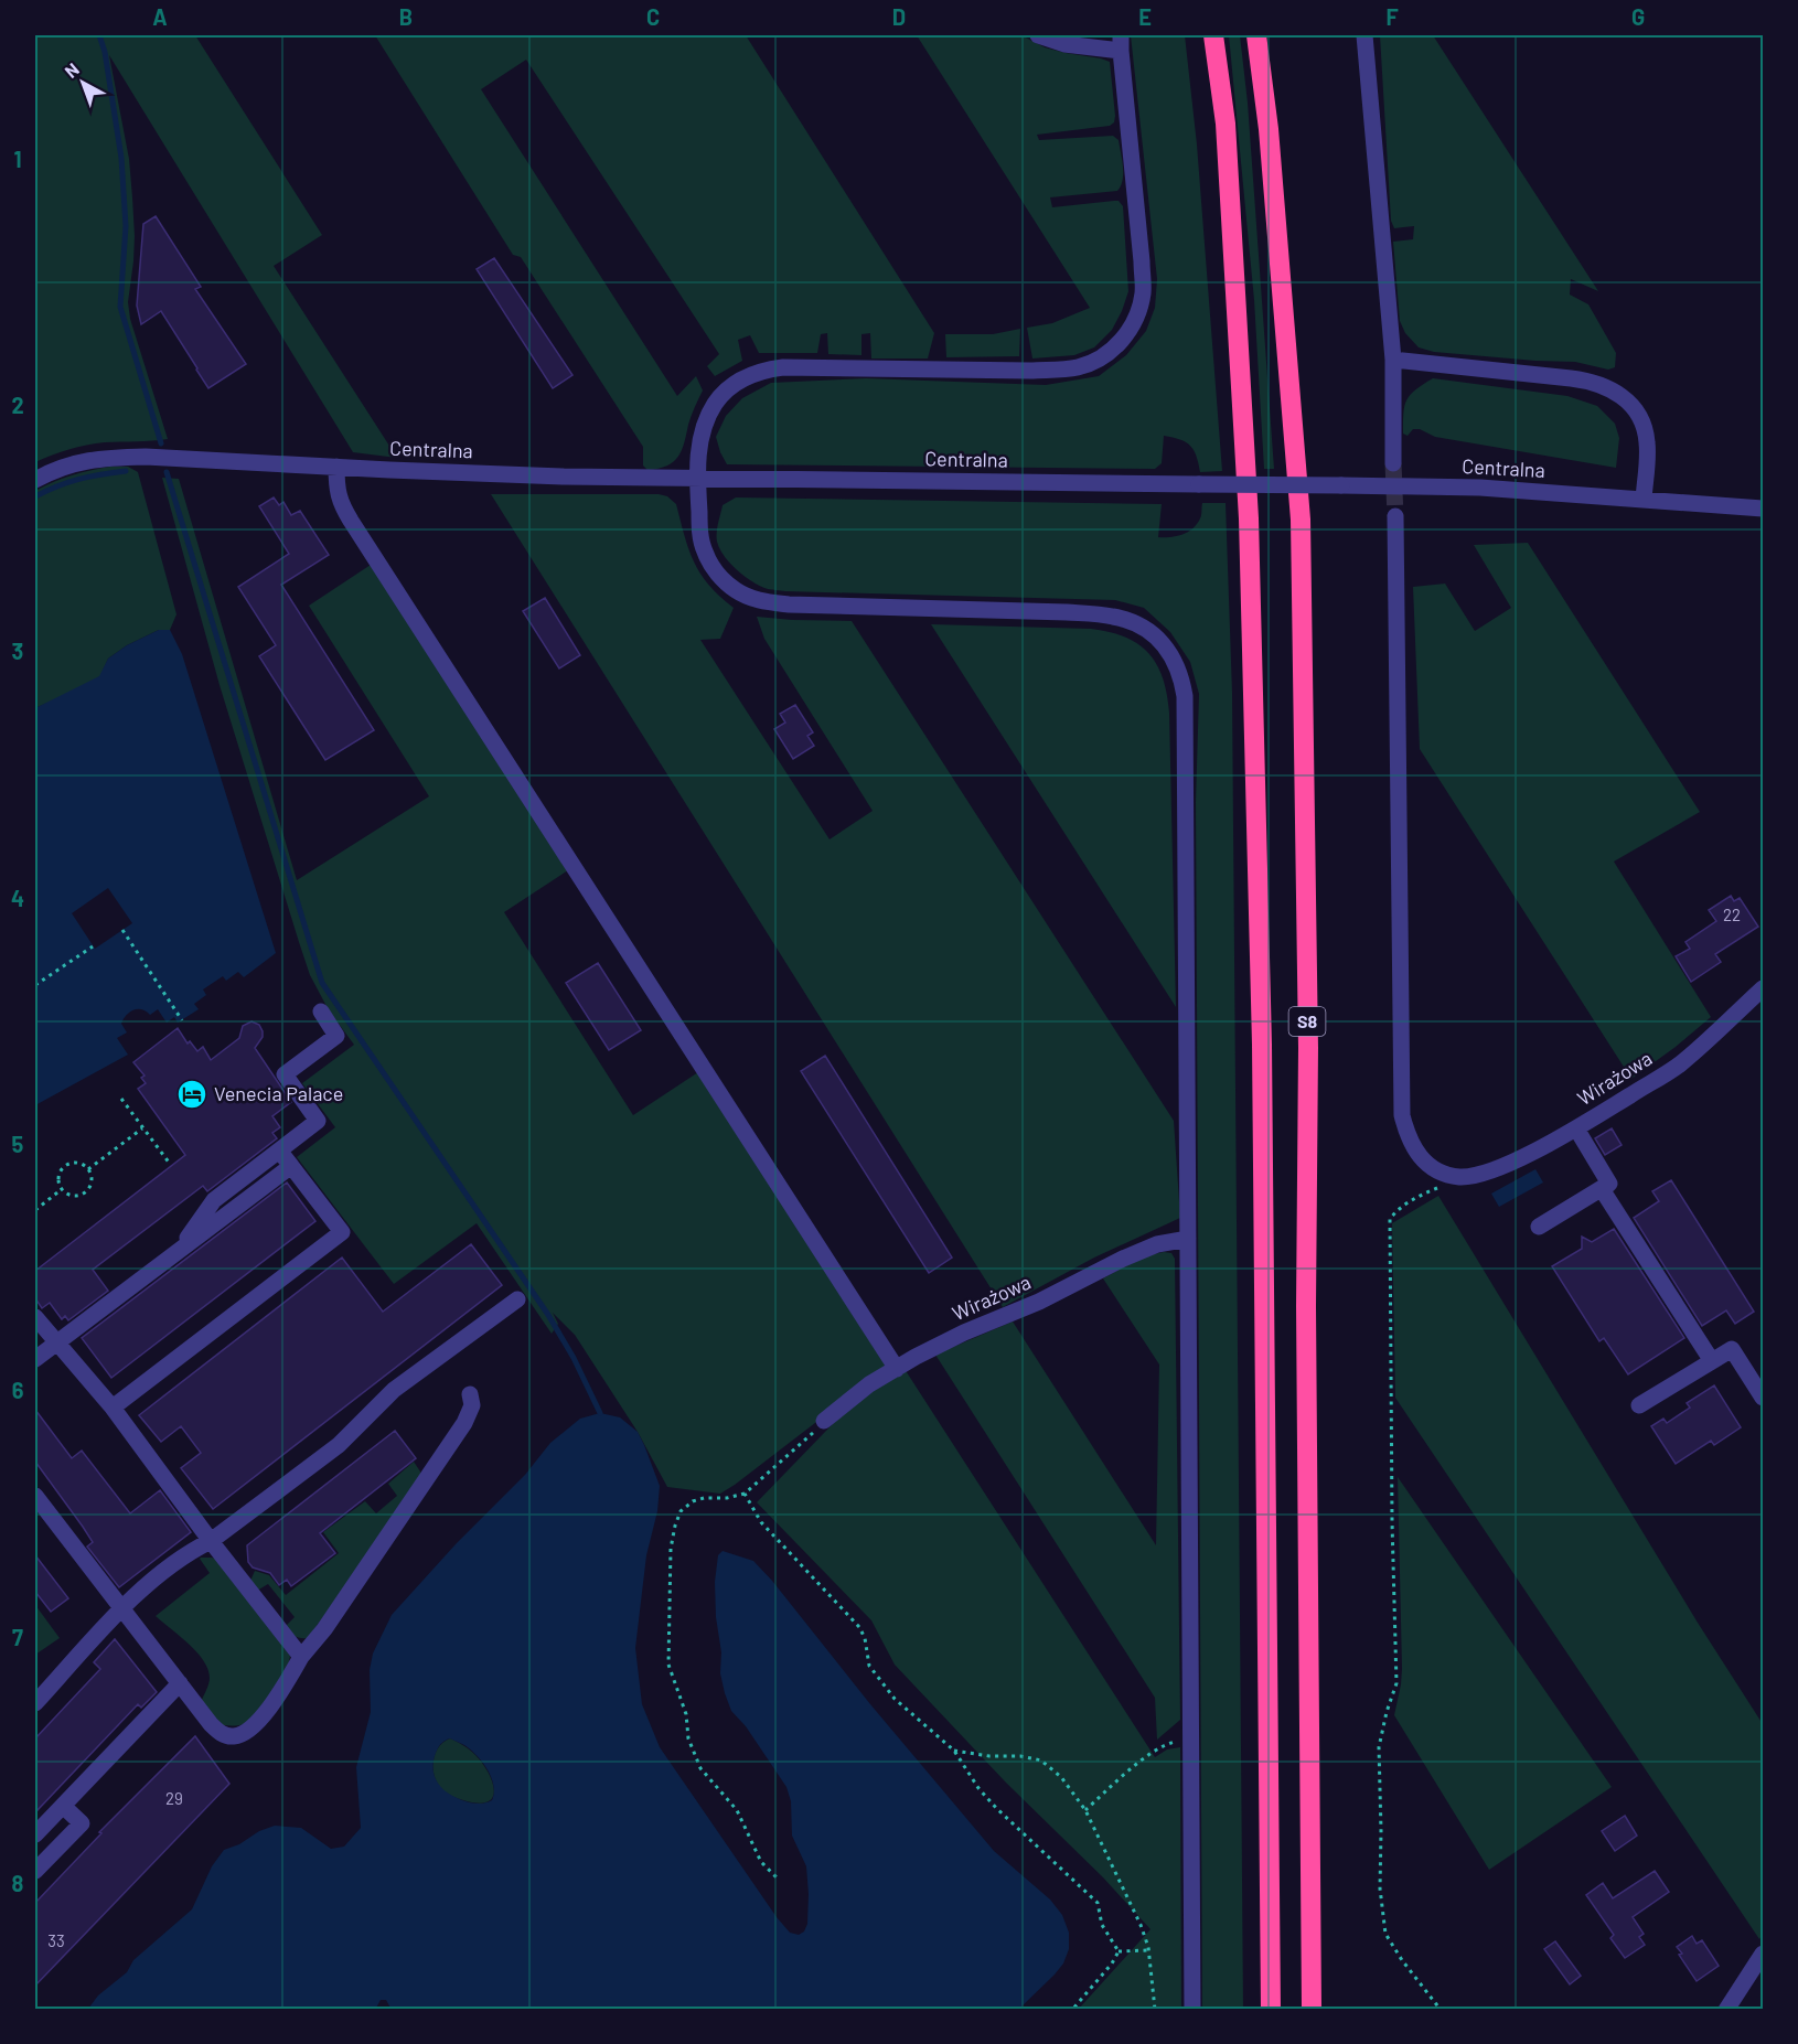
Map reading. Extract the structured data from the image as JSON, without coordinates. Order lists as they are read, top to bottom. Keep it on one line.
{"streets":{"highway":["S8"],"street":["Centralna","Wirażowa"]},"places":{"hotel":["Venecia Palace"]},"house_numbers":["22","29","33"],"north":"top left","grid":{"columns":["A","B","C","D","E","F","G"],"rows":["1","2","3","4","5","6","7","8"]}}
